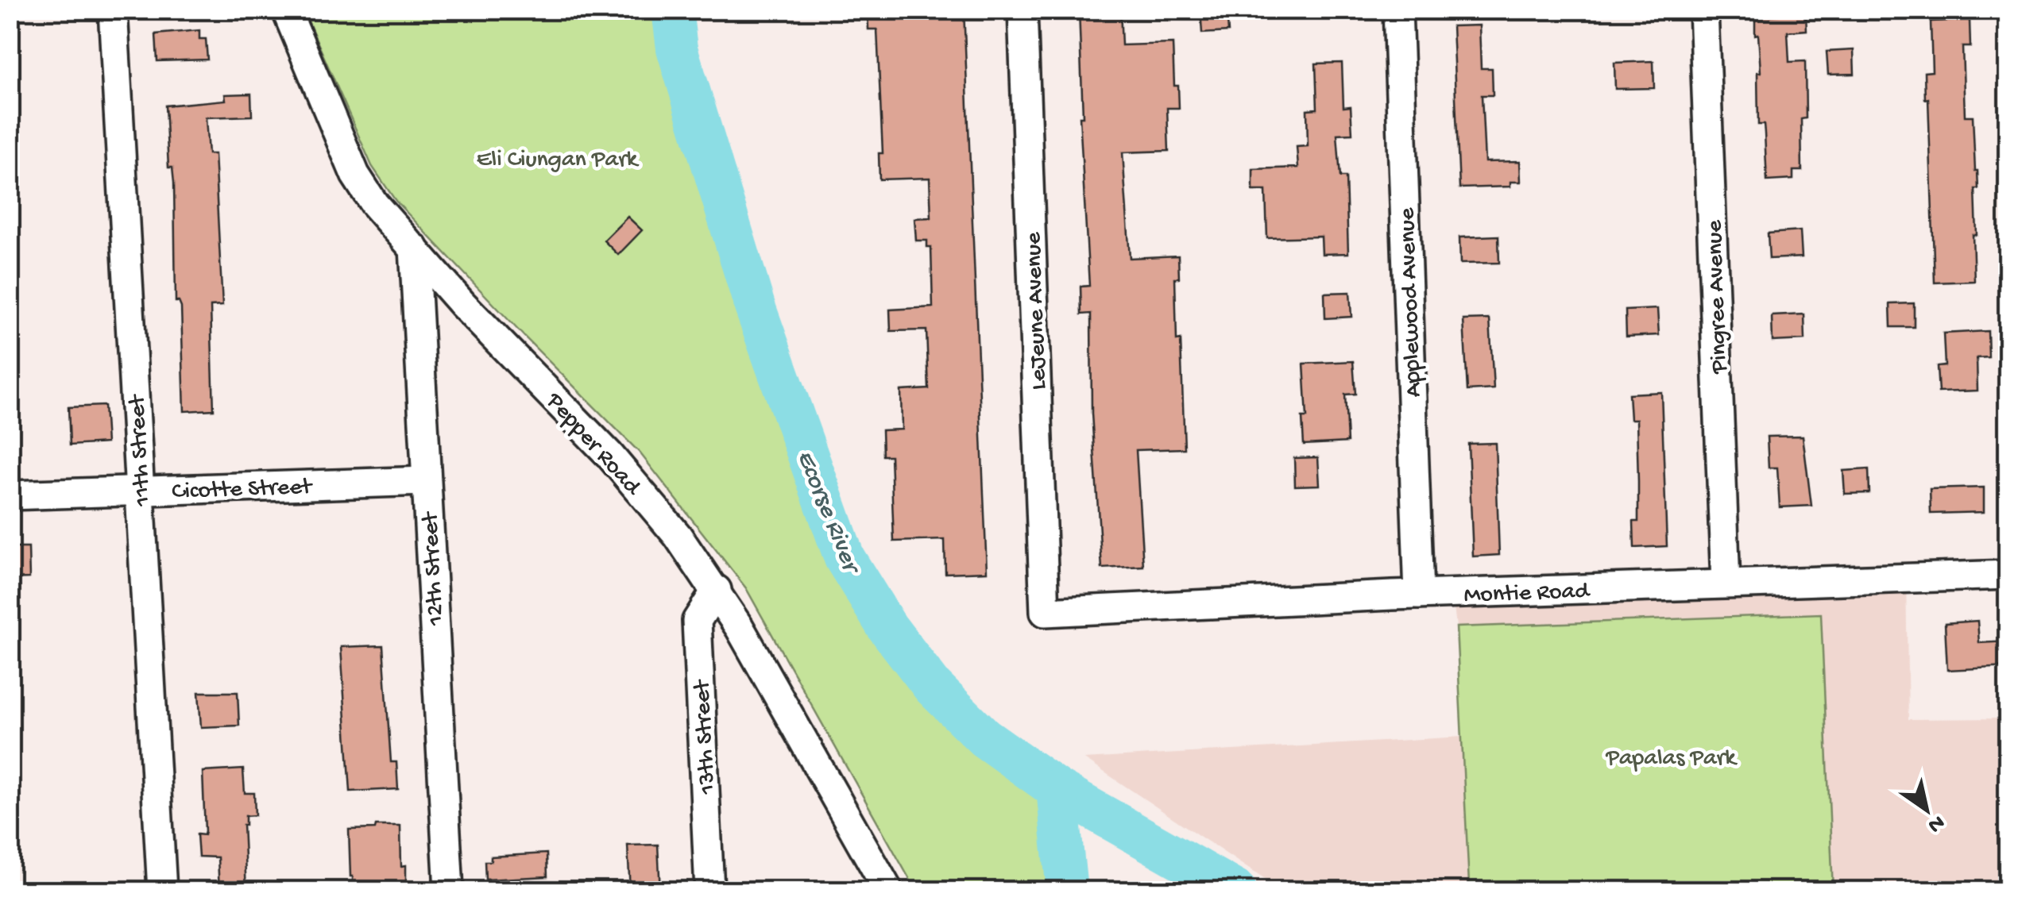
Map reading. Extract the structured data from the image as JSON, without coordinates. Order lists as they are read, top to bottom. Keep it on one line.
{"streets":{"street":["Pingree Avenue","Applewood Avenue","LeJeune Avenue","Pepper Road","11th Street","Cicotte Street","12th Street","Montie Road","13th Street"]},"crossings":[["Pingree Avenue","Montie Road"],["Applewood Avenue","Montie Road"],["LeJeune Avenue","Montie Road"],["Pepper Road","12th Street"],["Pepper Road","13th Street"],["11th Street","Cicotte Street"],["Cicotte Street","12th Street"]],"water":["Ecorse River"],"parks":["Eli Ciungan Park","Papalas Park"],"north":"bottom right"}
